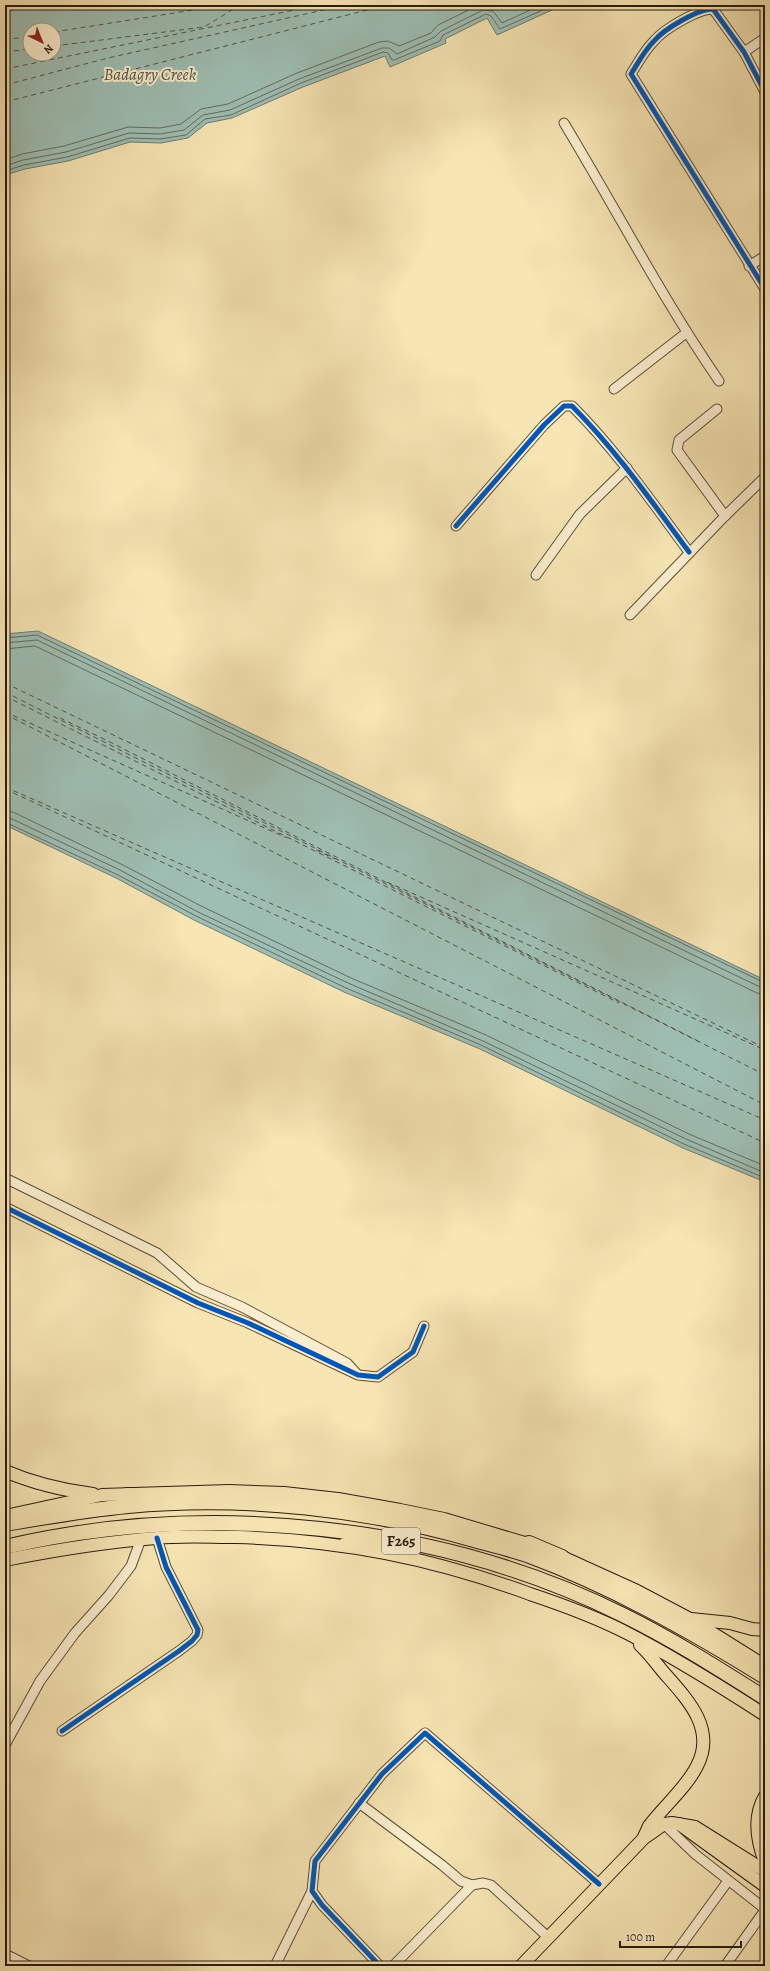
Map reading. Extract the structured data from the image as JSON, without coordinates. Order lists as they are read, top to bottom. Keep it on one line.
{"streets":{"highway":["F265"]},"water":["Badagry Creek"],"scale_bar":"100 m","north":"bottom right"}
